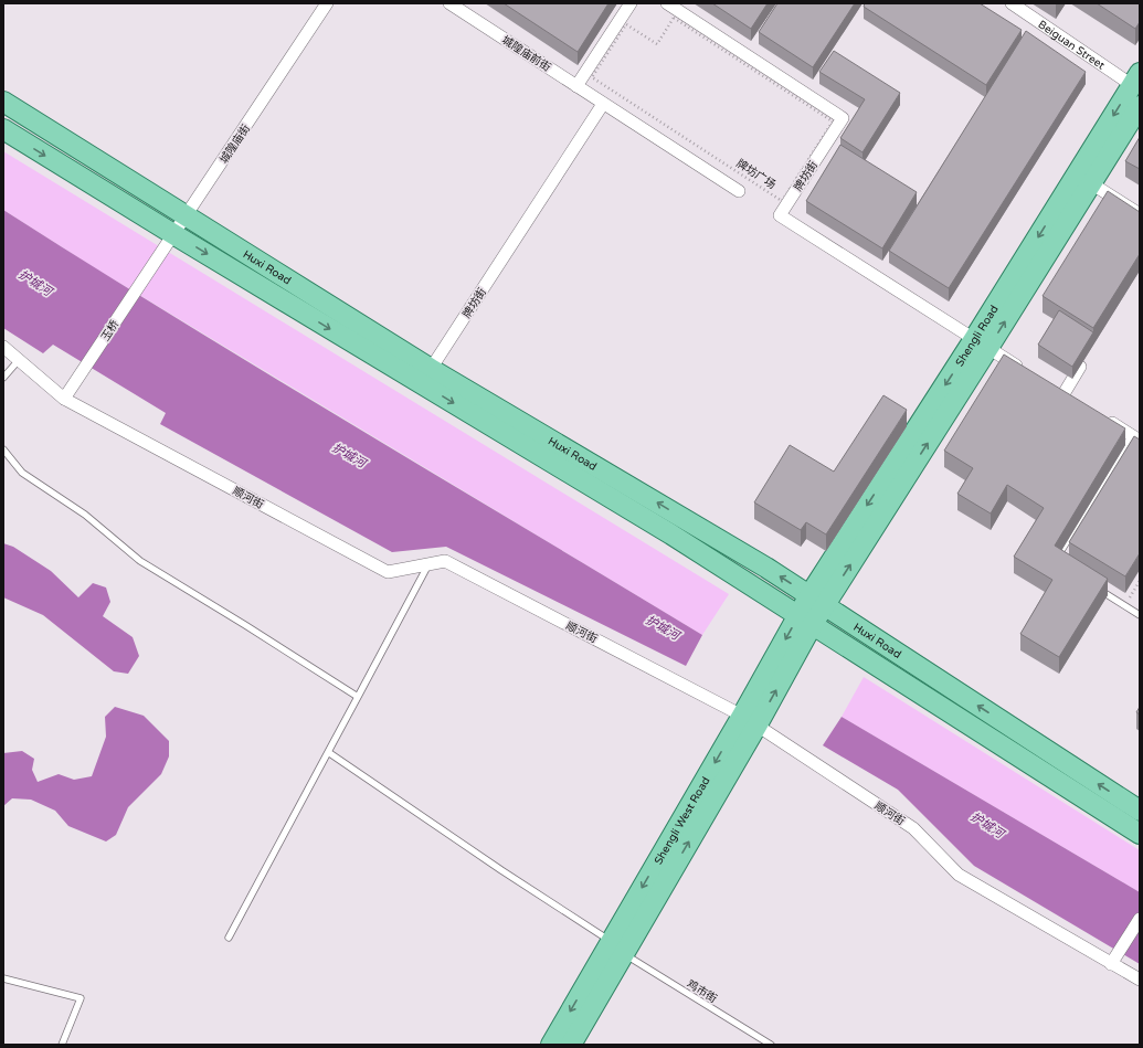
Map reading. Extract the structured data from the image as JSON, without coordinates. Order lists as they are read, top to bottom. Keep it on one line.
{"streets":{"main road":["Huxi Road","Shengli Road","Shengli West Road"],"street":["Beiguan Street","城隍庙前街","城隍庙街","牌坊街","玉桥","顺河街"],"lane":["鸡市街"],"path":["牌坊广场"]},"crossings":[["Beiguan Street","Shengli Road"],["城隍庙前街","牌坊街"],["城隍庙街","Huxi Road"],["城隍庙街","玉桥"],["牌坊街","Huxi Road"],["牌坊街","Shengli Road"],["Huxi Road","Shengli Road"],["Huxi Road","Shengli West Road"],["玉桥","顺河街"],["Shengli Road","Shengli West Road"],["顺河街","Shengli West Road"],["Shengli West Road","鸡市街"]],"water":["护城河"]}
